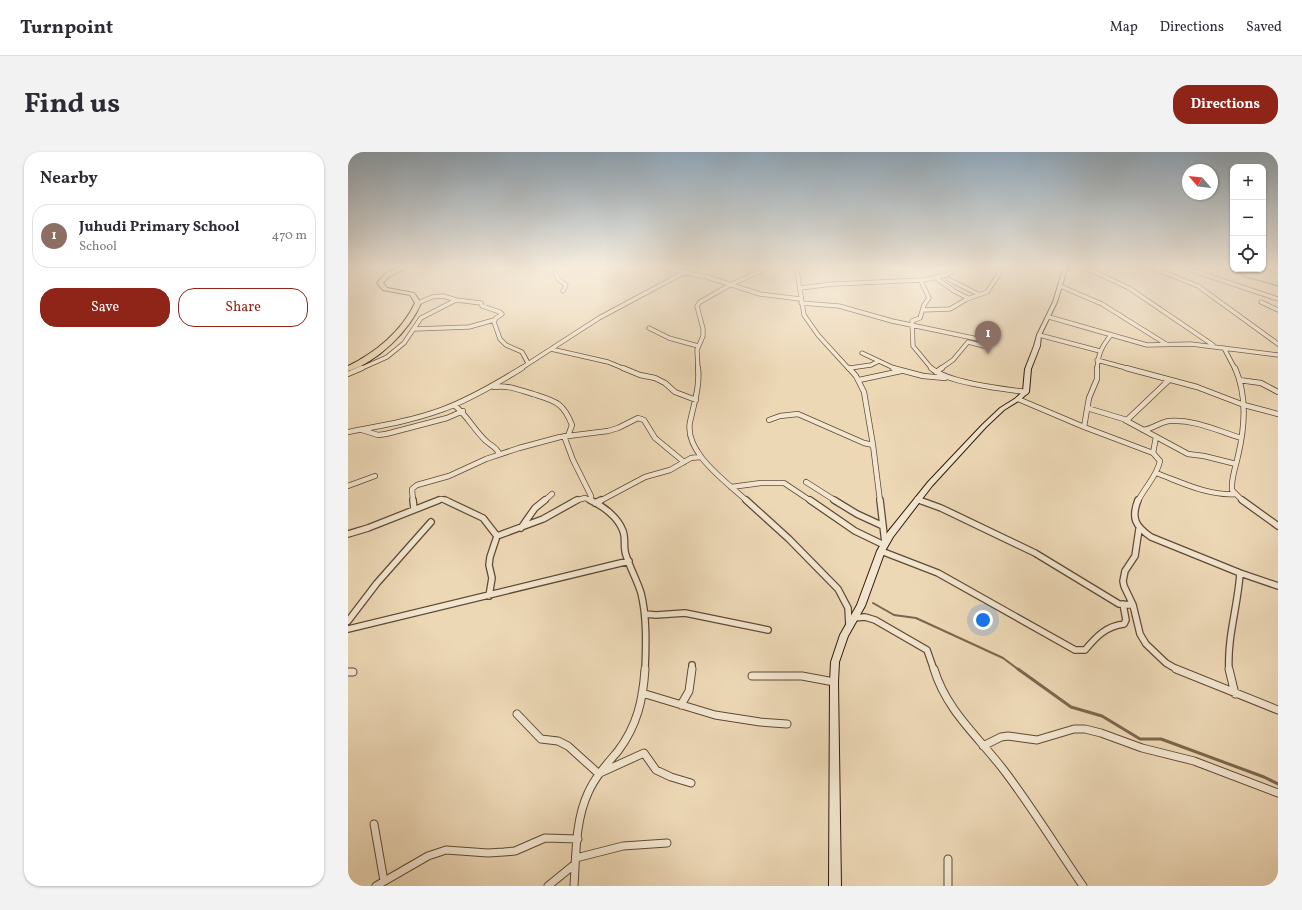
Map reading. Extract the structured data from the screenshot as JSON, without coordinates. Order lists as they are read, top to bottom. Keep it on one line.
{"north":"top left","page":{"header":"Turnpoint","nav":["Map","Directions","Saved"],"title":"Find us","buttons":["Directions",["Save","Share"]],"heading":"Nearby","map_buttons":["+","−"],"list":[{"mark":"1","name":"Juhudi Primary School","note":"School","value":"470 m"}],"pins":"1"}}
